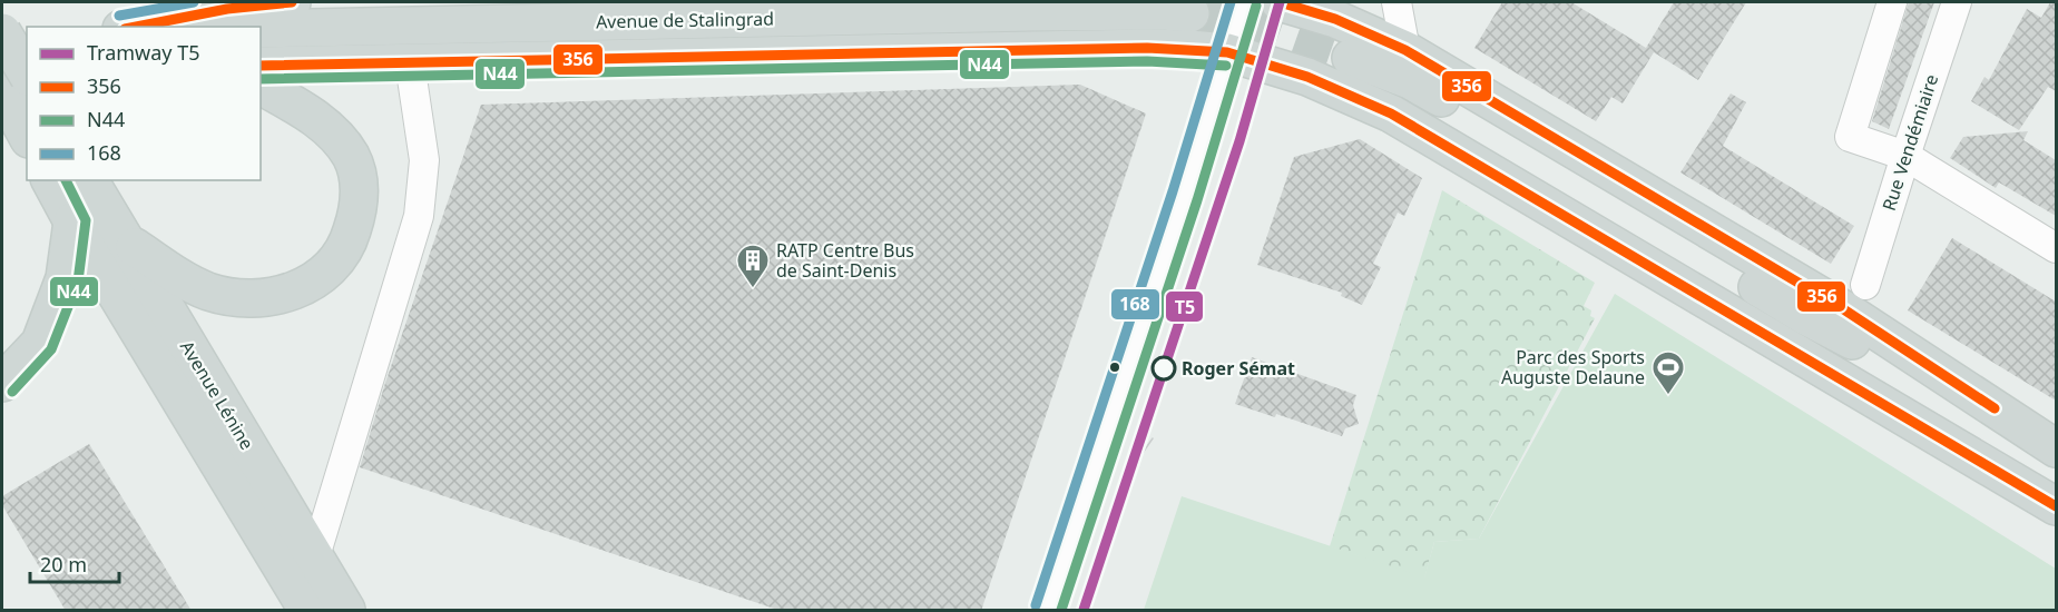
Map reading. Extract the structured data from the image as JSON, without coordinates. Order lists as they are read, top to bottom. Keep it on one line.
{"streets":{"main road":["Avenue de Stalingrad","Avenue Lénine"],"street":["Rue Vendémiaire"]},"places":{"building":["RATP Centre Bus de Saint-Denis"],"other":["Roger Sémat"],"sports":["Parc des Sports Auguste Delaune"]},"lines":["tram line T5","transit line 356","transit line 168","transit line N44"],"legend":["Tramway T5","356","N44","168"],"scale_bar":"20 m"}
